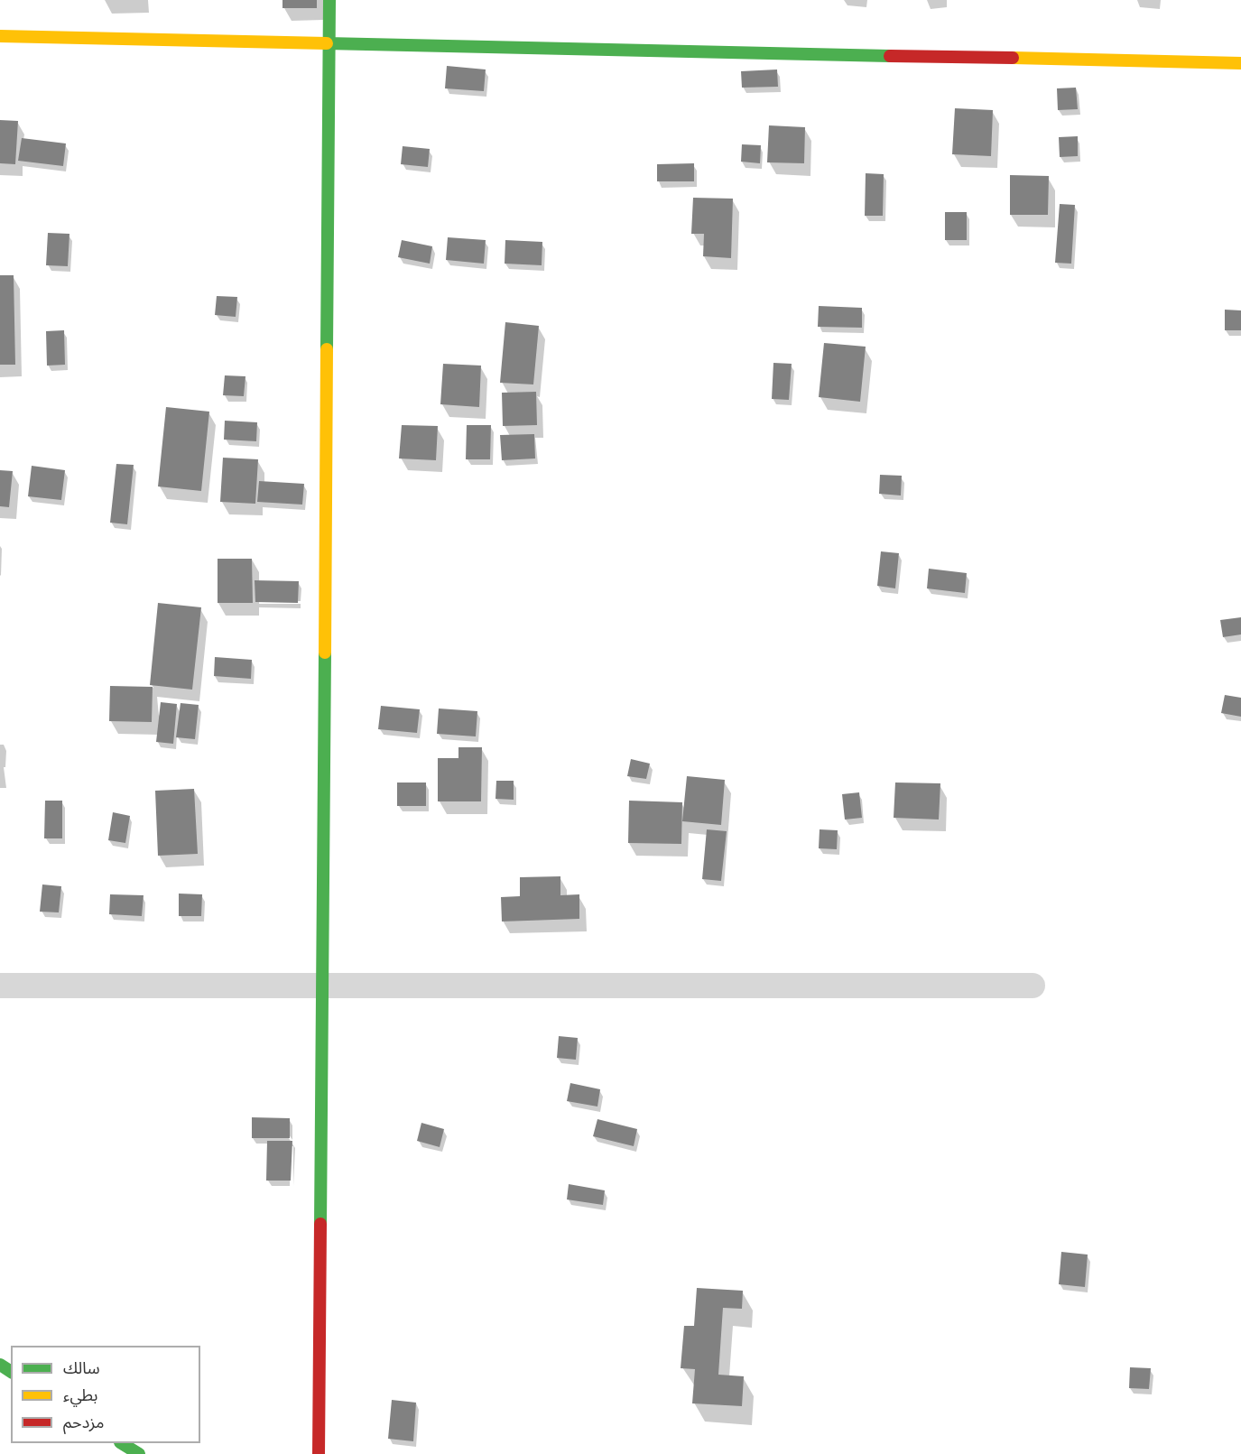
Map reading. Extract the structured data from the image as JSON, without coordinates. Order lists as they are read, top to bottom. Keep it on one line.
{"legend":["سالك","بطيء","مزدحم"]}
